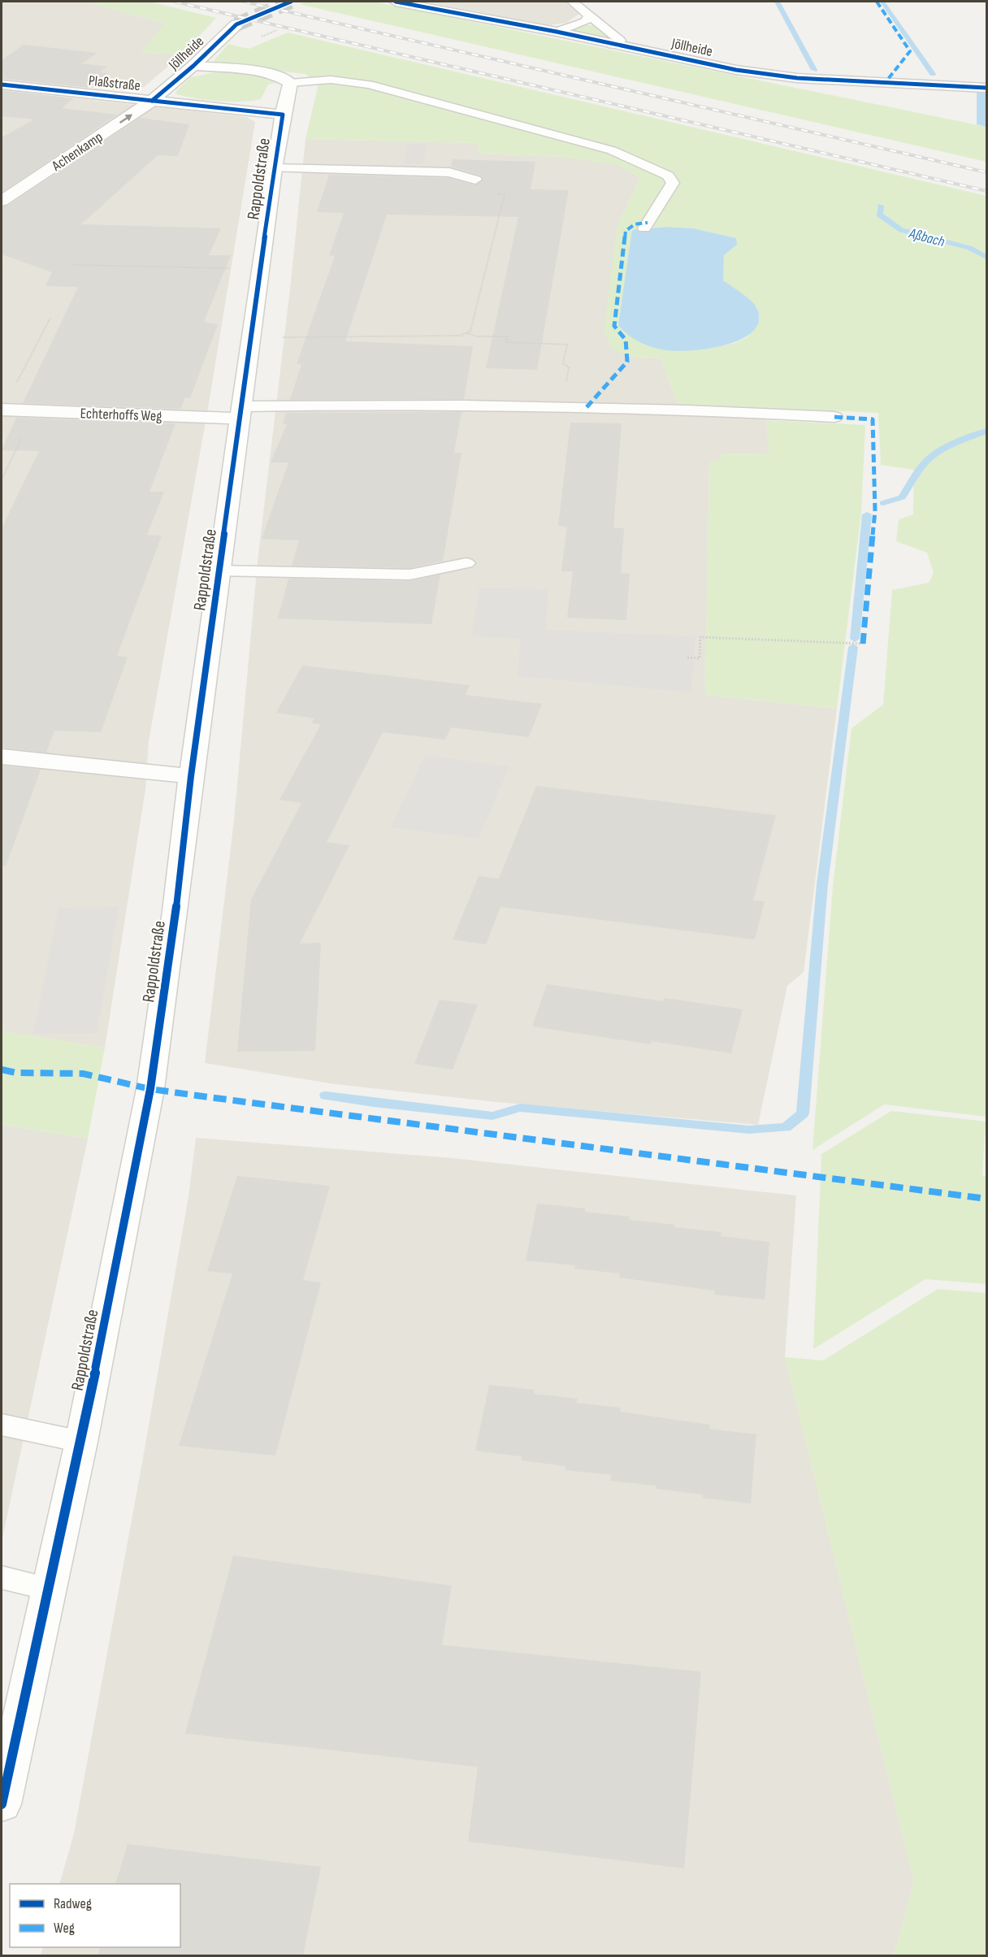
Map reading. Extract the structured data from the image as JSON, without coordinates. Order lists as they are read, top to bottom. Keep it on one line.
{"streets":{"street":["Jöllheide","Plaßstraße","Achenkamp","Rappoldstraße","Echterhoffs Weg"]},"crossings":[["Jöllheide","Plaßstraße"],["Jöllheide","Achenkamp"],["Plaßstraße","Achenkamp"],["Plaßstraße","Rappoldstraße"],["Rappoldstraße","Echterhoffs Weg"]],"one_way":["Achenkamp"],"water":["Aßbach"],"legend":["Radweg","Weg"]}
